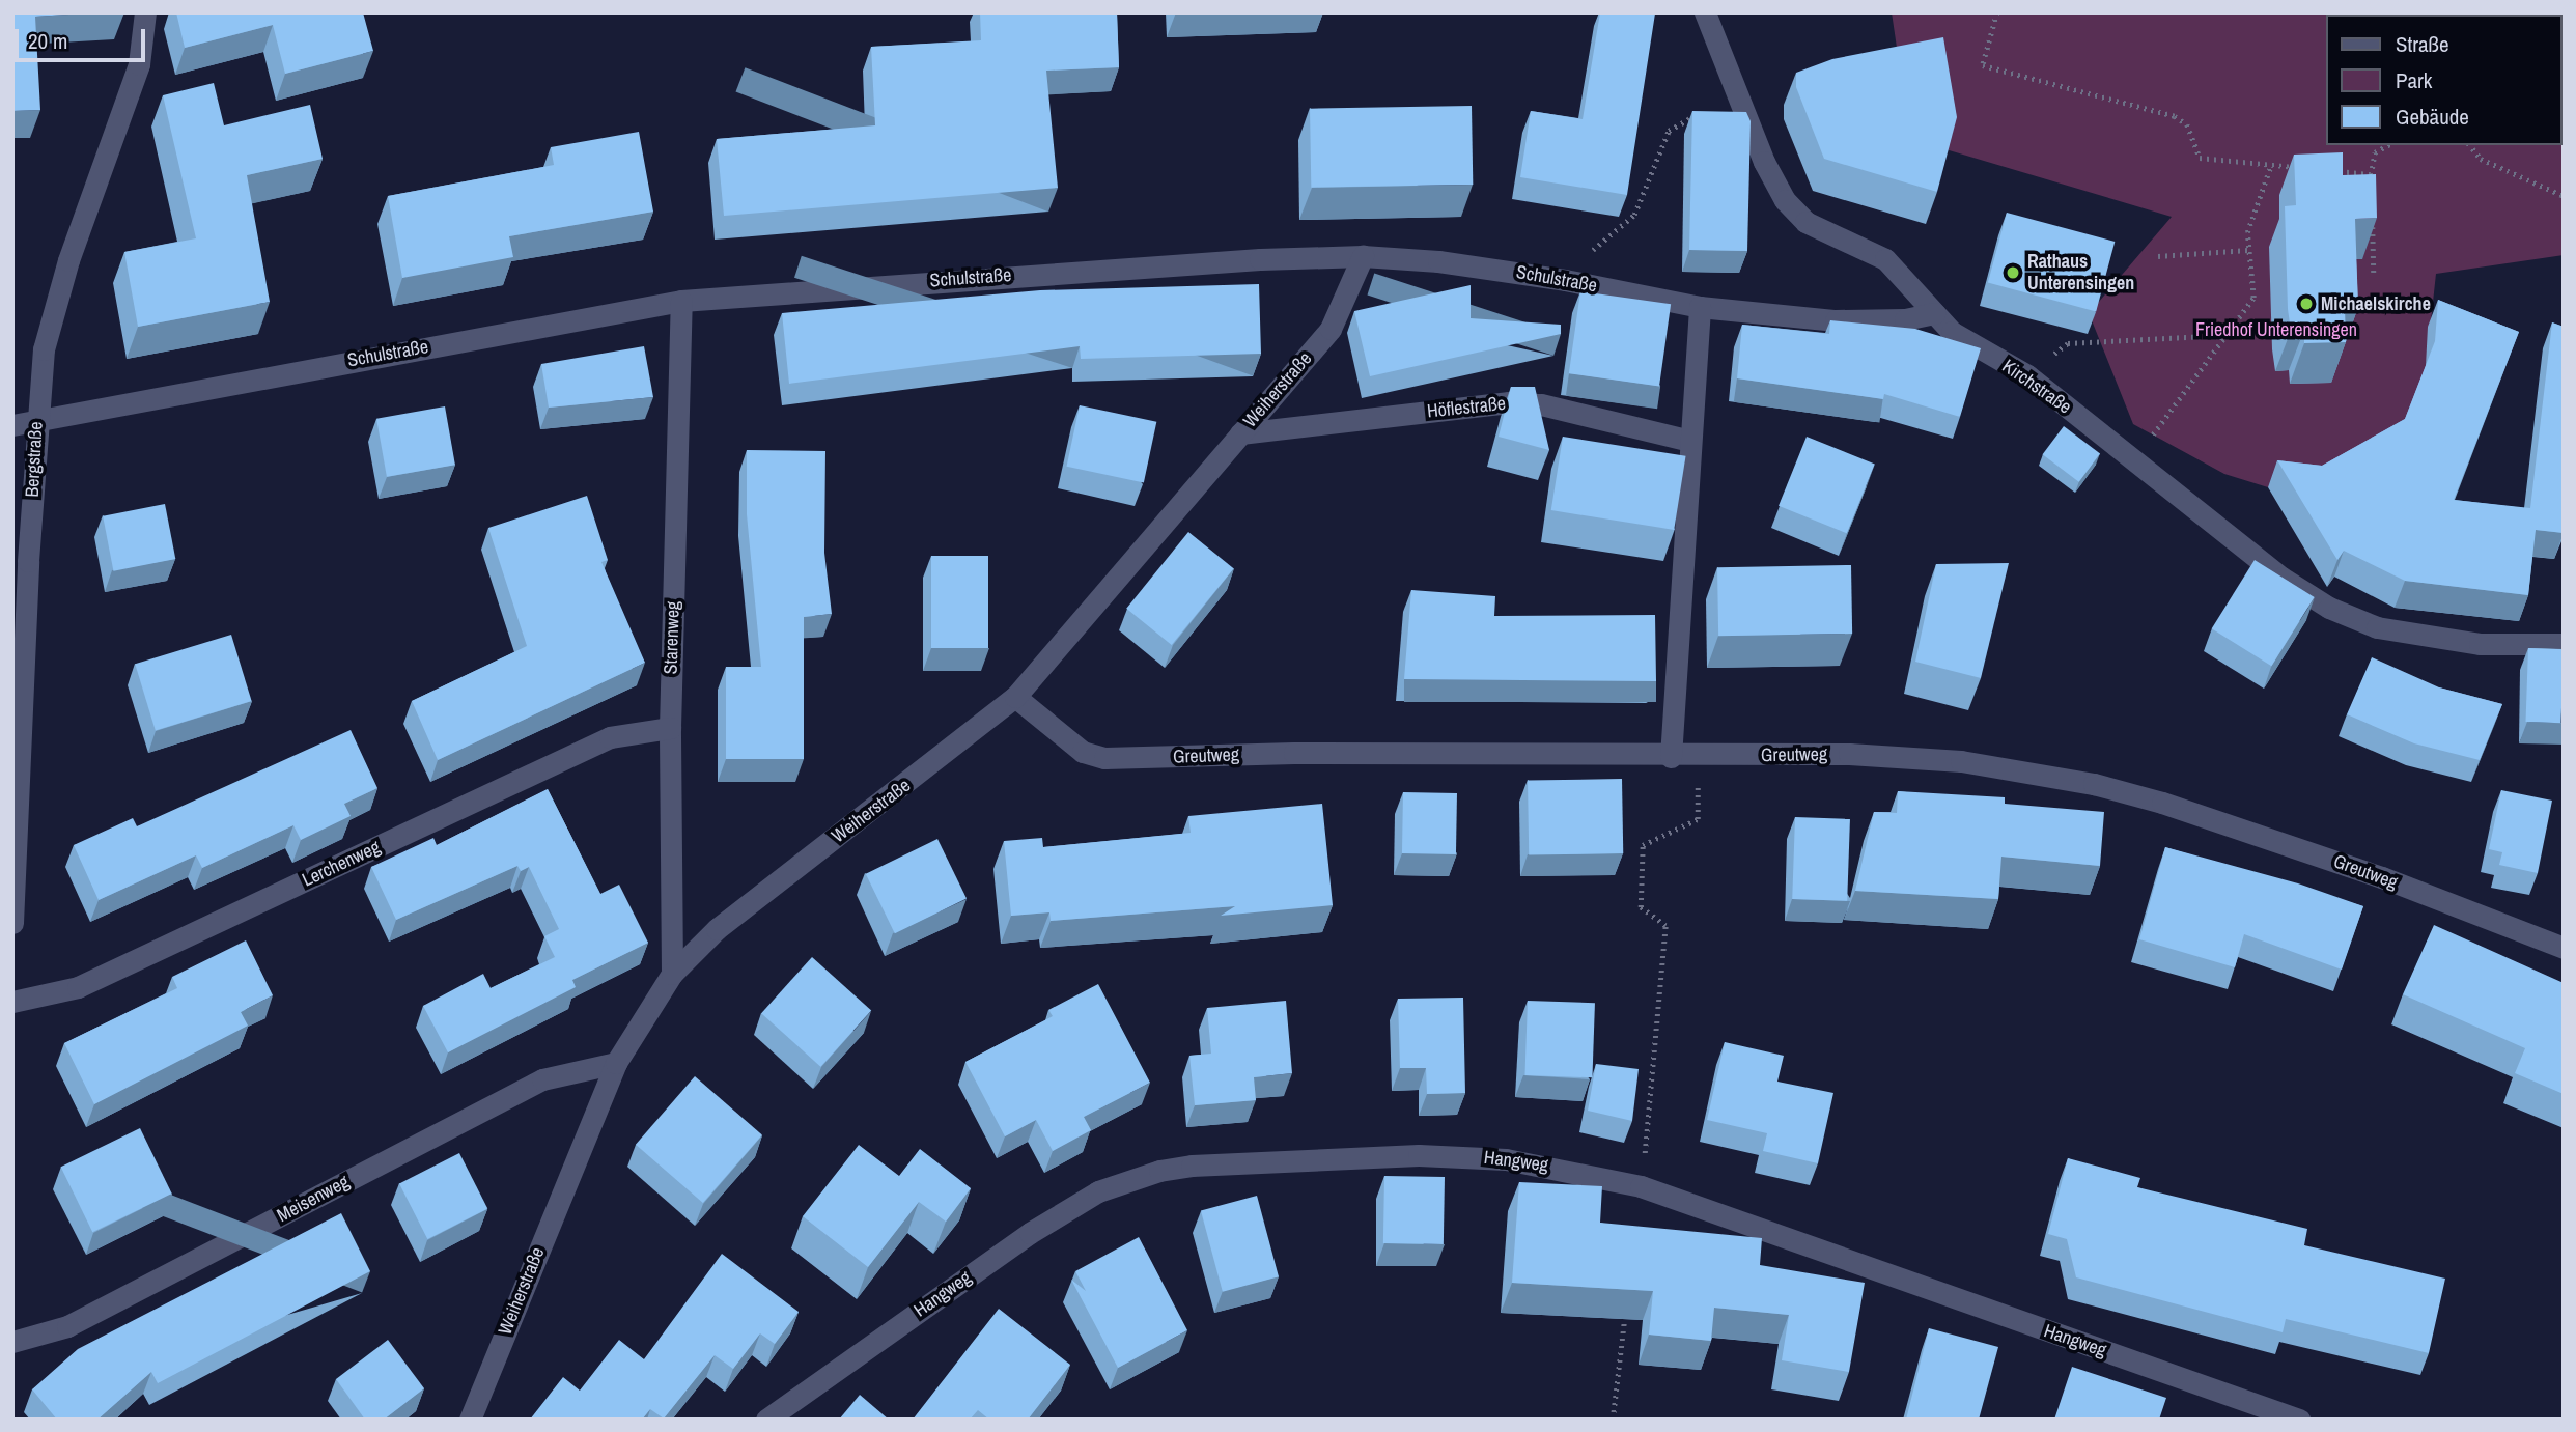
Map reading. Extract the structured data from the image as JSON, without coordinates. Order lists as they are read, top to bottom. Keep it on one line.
{"streets":{"street":["Schulstraße","Kirchstraße","Weiherstraße","Höflestraße","Bergstraße","Starenweg","Greutweg","Lerchenweg","Hangweg","Meisenweg"]},"crossings":[["Schulstraße","Kirchstraße"],["Schulstraße","Weiherstraße"],["Schulstraße","Bergstraße"],["Schulstraße","Starenweg"],["Weiherstraße","Höflestraße"],["Weiherstraße","Starenweg"],["Weiherstraße","Greutweg"],["Weiherstraße","Meisenweg"],["Starenweg","Lerchenweg"]],"parks":["Friedhof Unterensingen"],"places":["Rathaus Unterensingen","Michaelskirche"],"legend":["Straße","Park","Gebäude"],"scale_bar":"20 m"}
